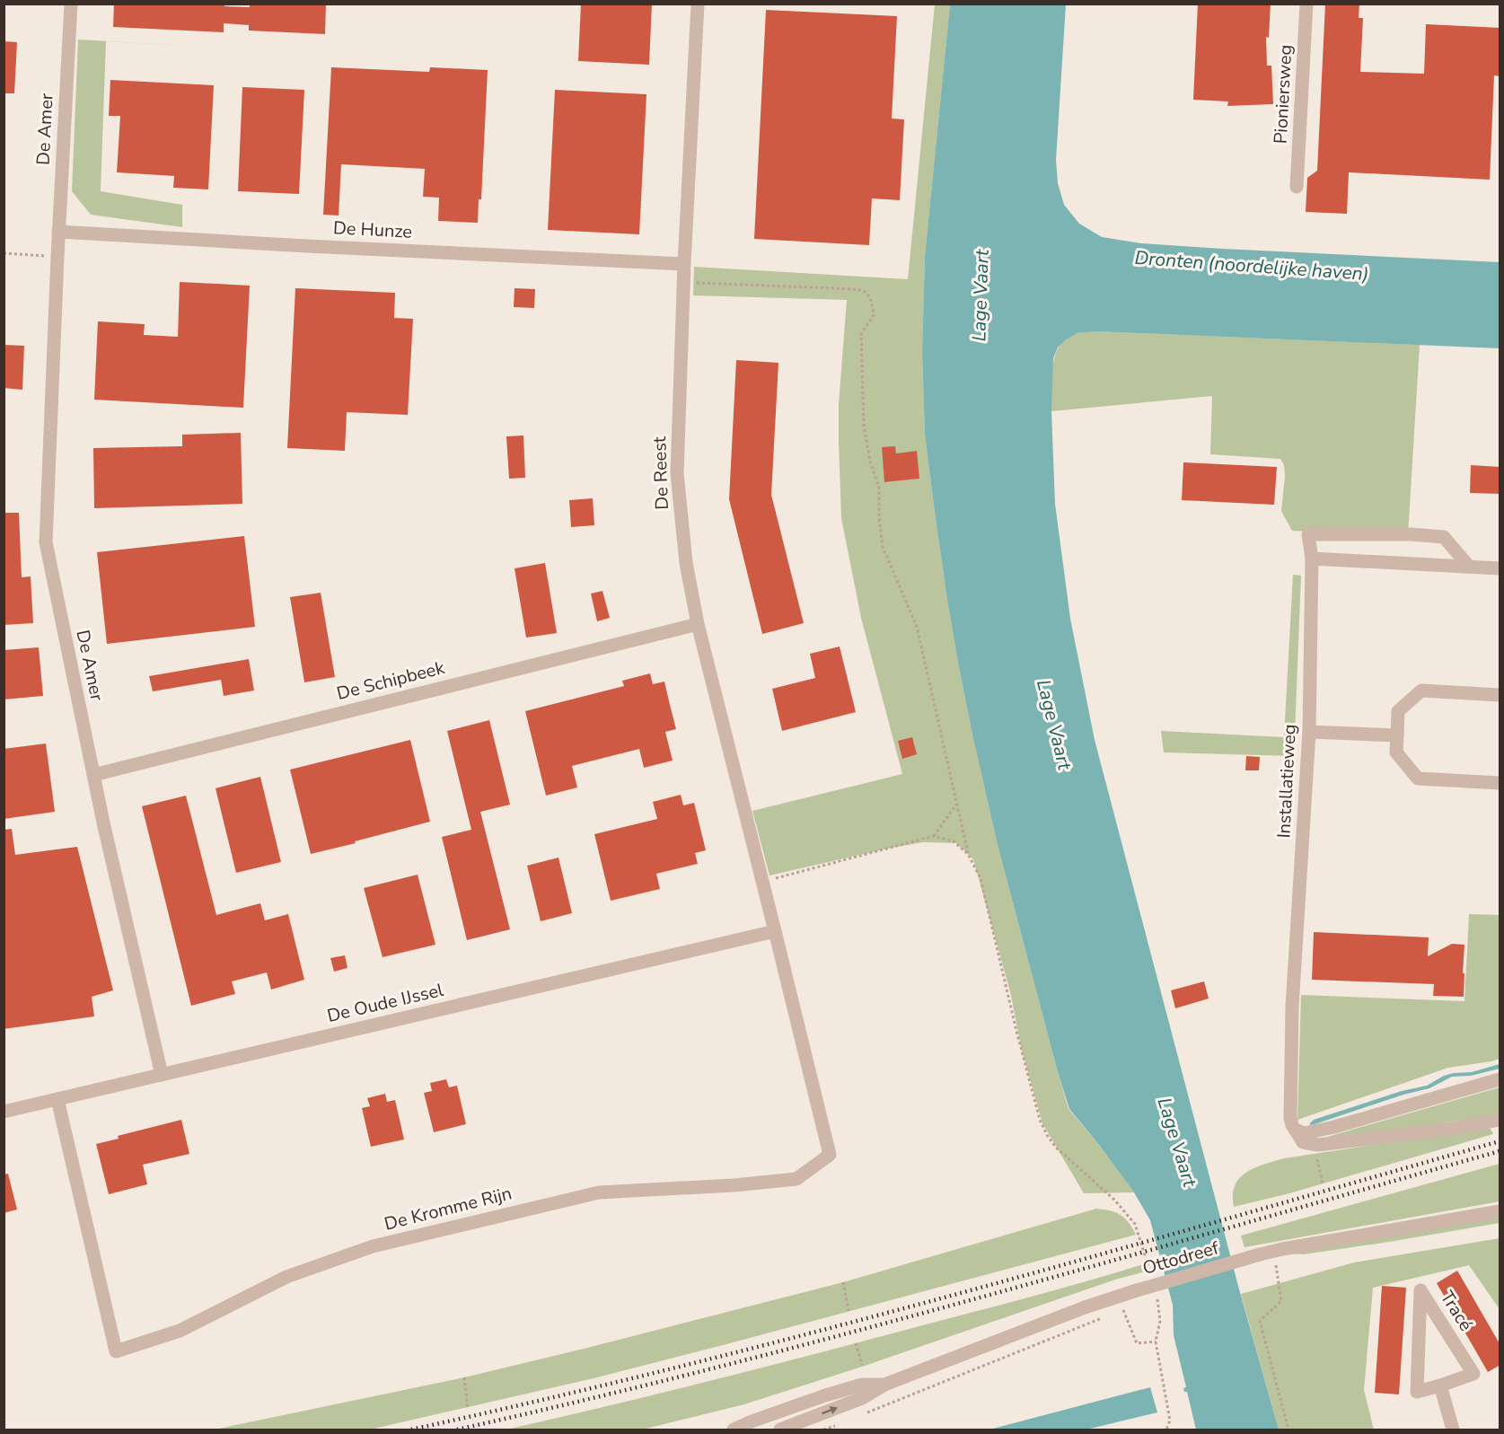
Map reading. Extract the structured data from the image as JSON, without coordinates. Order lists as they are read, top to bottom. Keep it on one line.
{"streets":{"street":["Pioniersweg","De Amer","De Hunze","De Reest","De Schipbeek","Installatieweg","De Oude IJssel","De Kromme Rijn","Ottodreef","Tracé"]},"crossings":[["De Amer","De Hunze"],["De Amer","De Schipbeek"],["De Amer","De Oude IJssel"],["De Hunze","De Reest"],["De Reest","De Schipbeek"],["De Reest","De Oude IJssel"],["De Reest","De Kromme Rijn"],["De Oude IJssel","De Kromme Rijn"]],"water":["Dronten (noordelijke haven)","Lage Vaart"]}
